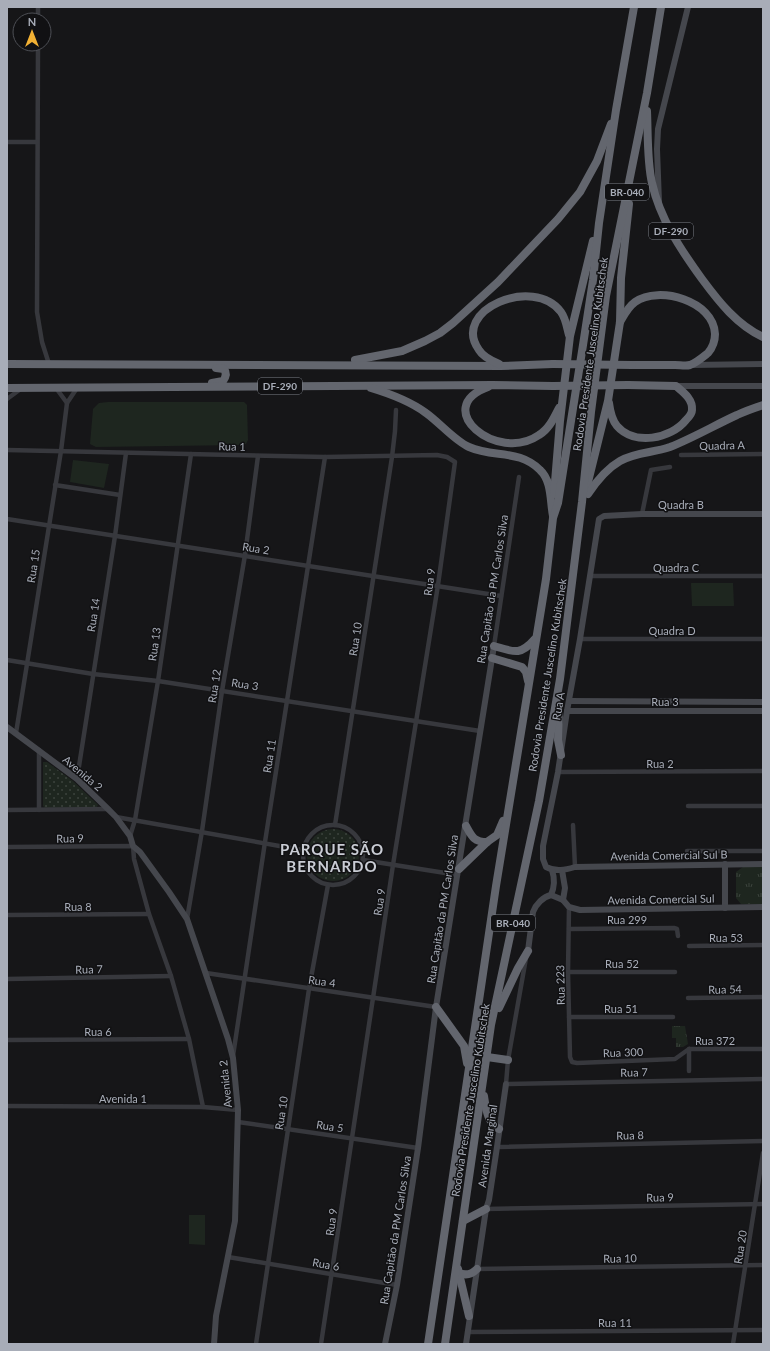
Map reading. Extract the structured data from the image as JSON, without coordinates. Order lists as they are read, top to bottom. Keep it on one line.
{"streets":{"highway":["BR-040","DF-290","Rodovia Presidente Juscelino Kubitschek"],"street":["Quadra A","Rua 1","Quadra B","Rua 2","Rua 15","Quadra C","Rua 9","Rua Capitão da PM Carlos Silva","Rua 14","Quadra D","Rua 10","Rua 13","Rua 3","Rua 12","Rua A","Rua 11","Avenida 2","Avenida Comercial Sul B","Avenida Comercial Sul","Rua 8","Rua 299","Rua 53","Rua 52","Rua 7","Rua 4","Rua 223","Rua 54","Rua 51","Rua 6","Rua 372","Rua 300","Avenida 1","Rua 5","Avenida Marginal","Rua 20"]},"crossings":[["DF-290","Rodovia Presidente Juscelino Kubitschek"],["Rua 1","Rua 15"],["Rua 1","Rua 9"],["Rua 1","Rua 14"],["Rua 1","Rua 10"],["Rua 1","Rua 13"],["Rua 1","Rua 12"],["Rua 1","Rua 11"],["Quadra B","Rua A"],["Rua 2","Rua 15"],["Rua 2","Rua 9"],["Rua 2","Rua Capitão da PM Carlos Silva"],["Rua 2","Rua 14"],["Rua 2","Rua 10"],["Rua 2","Rua 13"],["Rua 2","Rua 12"],["Rua 2","Rua A"],["Rua 2","Rua 11"],["Rua 15","Rua 3"],["Rua 15","Avenida 2"],["Quadra C","Rua A"],["Rua 9","Rua 3"],["Rua 9","Avenida 2"],["Rua 9","Rua 4"],["Rua 9","Rua 6"],["Rua 9","Rua 5"],["Rua 9","Avenida Marginal"],["Rua 9","Rua 20"],["Rua Capitão da PM Carlos Silva","Rua 3"],["Rua Capitão da PM Carlos Silva","Rua 4"],["Rua Capitão da PM Carlos Silva","Rua 6"],["Rua Capitão da PM Carlos Silva","Rua 5"],["Rua 14","Rua 3"],["Rua 14","Avenida 2"],["Quadra D","Rua A"],["Rua 10","Rua 3"],["Rua 10","Rua 4"],["Rua 10","Rua 6"],["Rua 10","Rua 5"],["Rua 10","Avenida Marginal"],["Rua 10","Rua 20"],["Rua 13","Rua 3"],["Rua 13","Avenida 2"],["Rua 3","Rua 12"],["Rua 3","Rua A"],["Rua 3","Rua 11"],["Rua 12","Avenida 2"],["Rua 11","Avenida 2"],["Rua 11","Rua 4"],["Rua 11","Avenida Marginal"],["Rua 11","Rua 20"],["Avenida 2","Rua 8"],["Avenida 2","Rua 7"],["Avenida 2","Rua 4"],["Avenida 2","Rua 6"],["Avenida 2","Avenida 1"],["Avenida 2","Rua 5"],["Avenida Comercial Sul","Rua 223"],["Rua 8","Avenida Marginal"],["Rua 299","Rua 223"],["Rua 52","Rua 223"],["Rua 7","Avenida Marginal"],["Rua 223","Rua 51"],["Rua 223","Rua 300"],["Rua 372","Rua 300"]],"districts":["PARQUE SÃO BERNARDO"],"north":"top"}
